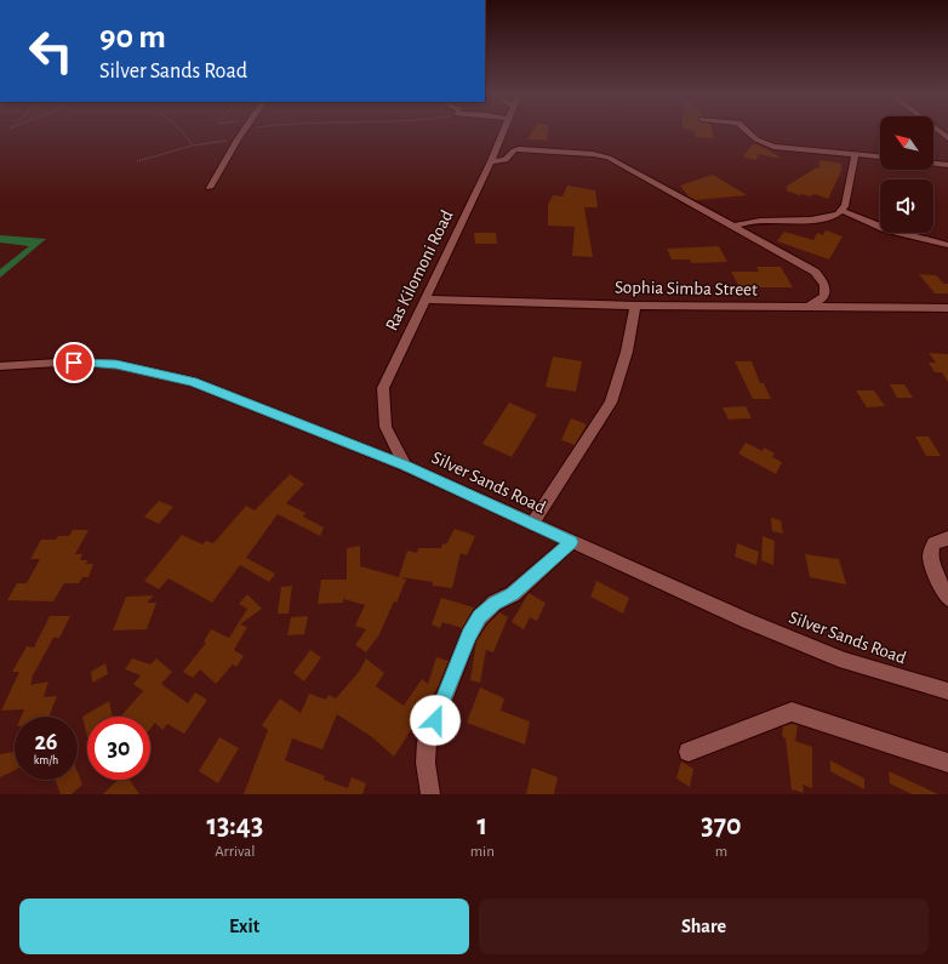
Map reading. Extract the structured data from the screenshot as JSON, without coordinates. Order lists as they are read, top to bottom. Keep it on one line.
{"streets":{"street":["Ras Kilomoni Road","Sophia Simba Street","Silver Sands Road"]},"crossings":[["Ras Kilomoni Road","Sophia Simba Street"],["Ras Kilomoni Road","Silver Sands Road"]],"north":"top left","page":{"turn":["90 m","Silver Sands Road"],"speed":"26 km/h","limit":"30","eta":["13:43","Arrival","1","min","370","m"],"buttons":["Exit","Share"]}}
